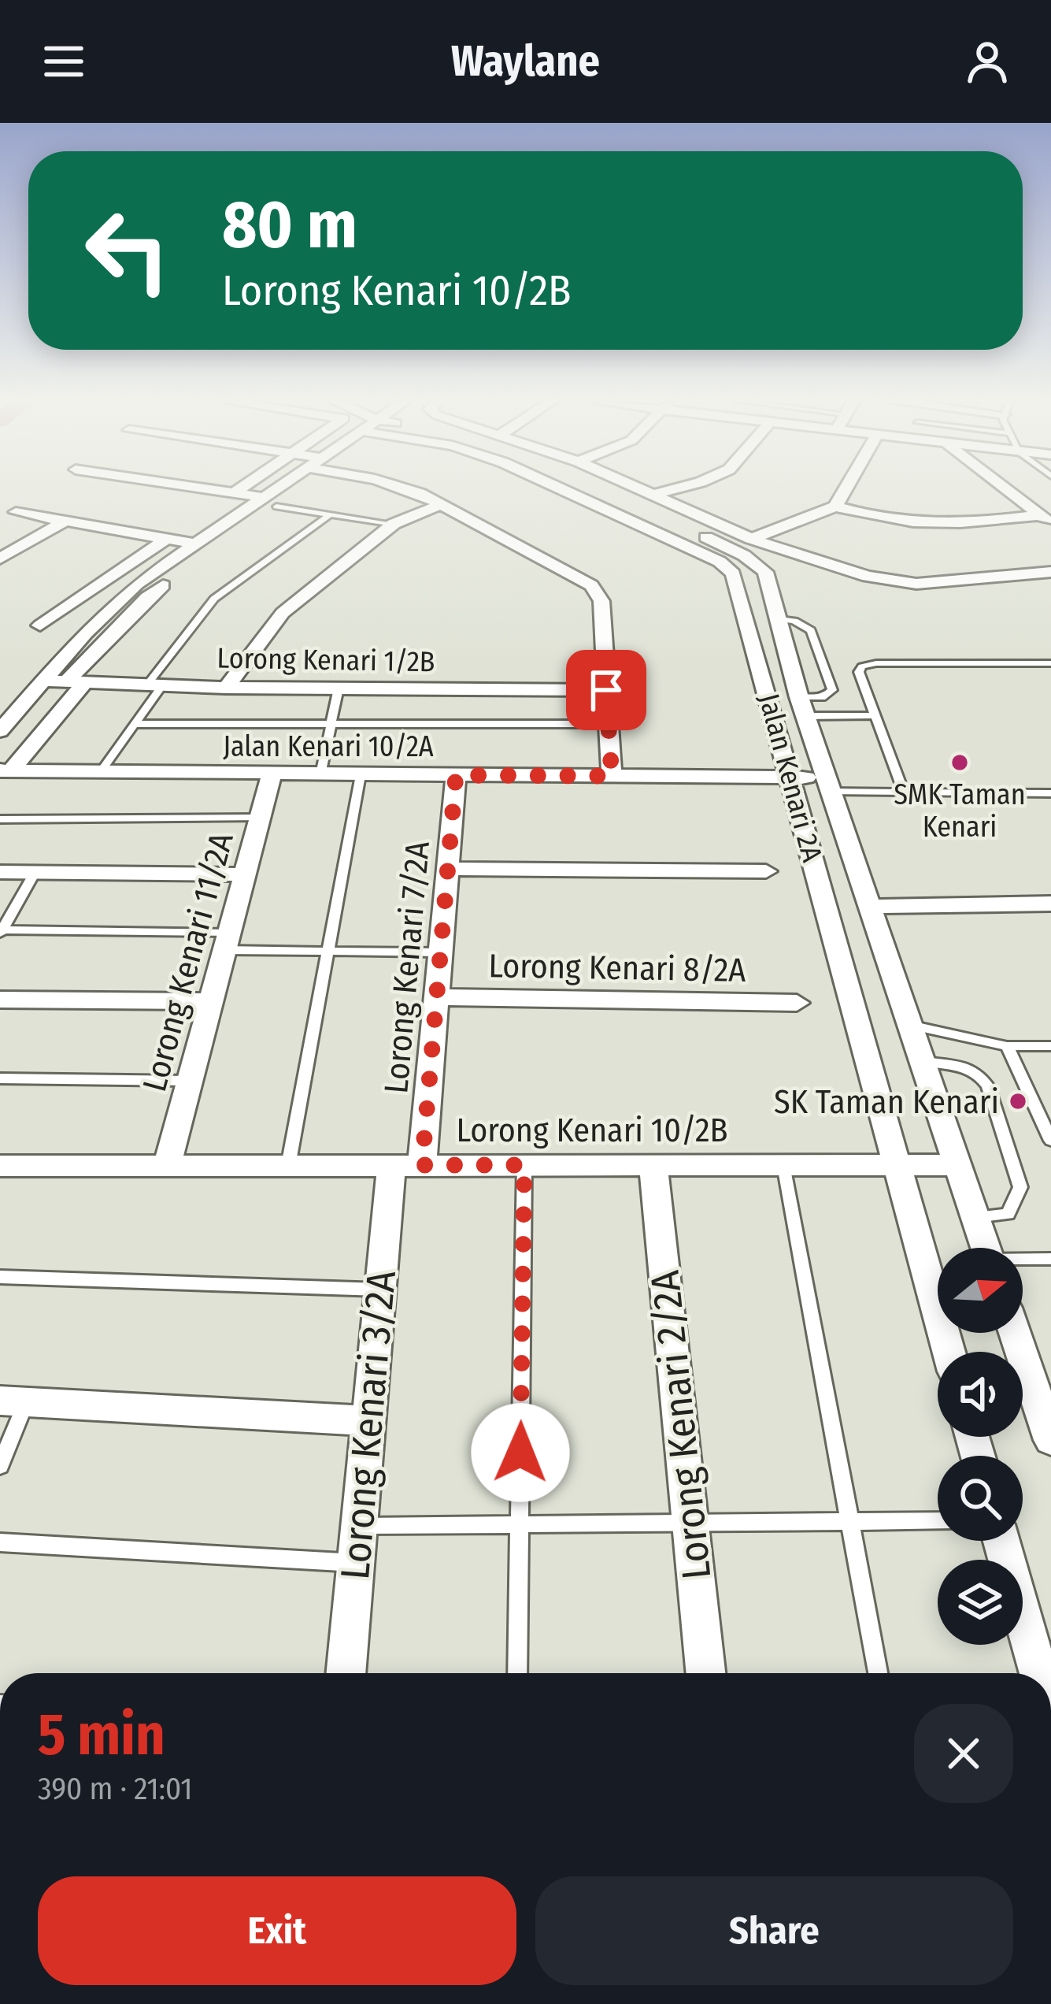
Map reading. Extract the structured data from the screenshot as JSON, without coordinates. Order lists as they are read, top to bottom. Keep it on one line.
{"streets":{"street":["Lorong Kenari 1/2B","Jalan Kenari 10/2A","Jalan Kenari 2A","Lorong Kenari 11/2A","Lorong Kenari 7/2A","Lorong Kenari 8/2A","Lorong Kenari 10/2B","Lorong Kenari 3/2A","Lorong Kenari 2/2A"]},"crossings":[["Jalan Kenari 10/2A","Jalan Kenari 2A"],["Jalan Kenari 10/2A","Lorong Kenari 11/2A"],["Jalan Kenari 10/2A","Lorong Kenari 7/2A"],["Jalan Kenari 2A","Lorong Kenari 10/2B"],["Lorong Kenari 11/2A","Lorong Kenari 10/2B"],["Lorong Kenari 7/2A","Lorong Kenari 8/2A"],["Lorong Kenari 7/2A","Lorong Kenari 10/2B"],["Lorong Kenari 7/2A","Lorong Kenari 3/2A"],["Lorong Kenari 10/2B","Lorong Kenari 3/2A"],["Lorong Kenari 10/2B","Lorong Kenari 2/2A"]],"places":["SMK Taman Kenari","SK Taman Kenari"],"north":"right","page":{"header":"Waylane","turn":["80 m","Lorong Kenari 10/2B"],"heading":["5 min","390 m · 21:01"],"buttons":["Exit","Share"]}}
